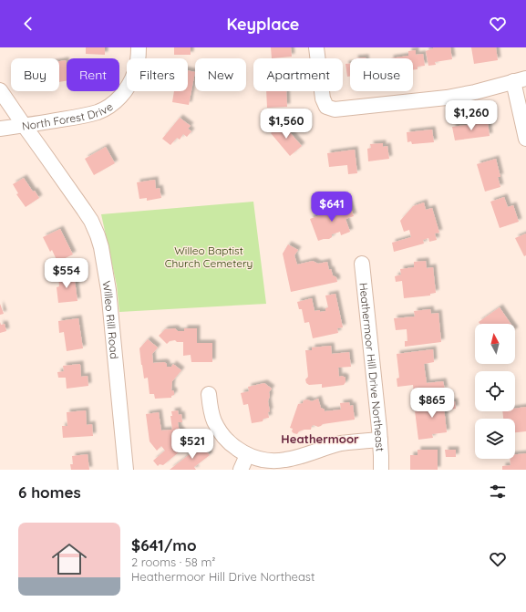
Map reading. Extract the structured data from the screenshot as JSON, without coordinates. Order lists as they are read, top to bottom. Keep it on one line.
{"streets":{"street":["North Forest Drive","Willeo Rill Road","Heathermoor Hill Drive Northeast"]},"crossings":[["North Forest Drive","Willeo Rill Road"]],"districts":["Heathermoor"],"parks":["Willeo Baptist Church Cemetery"],"north":"top","page":{"header":"Keyplace","chip":["Buy","Rent","Filters","New","Apartment","House"],"price":["$1,260","$1,560","$641","$554","$865","$521"],"heading":"6 homes","list":[{"name":"$641/mo","note":"2 rooms · 58 m² · Heathermoor Hill Drive Northeast"}]}}
